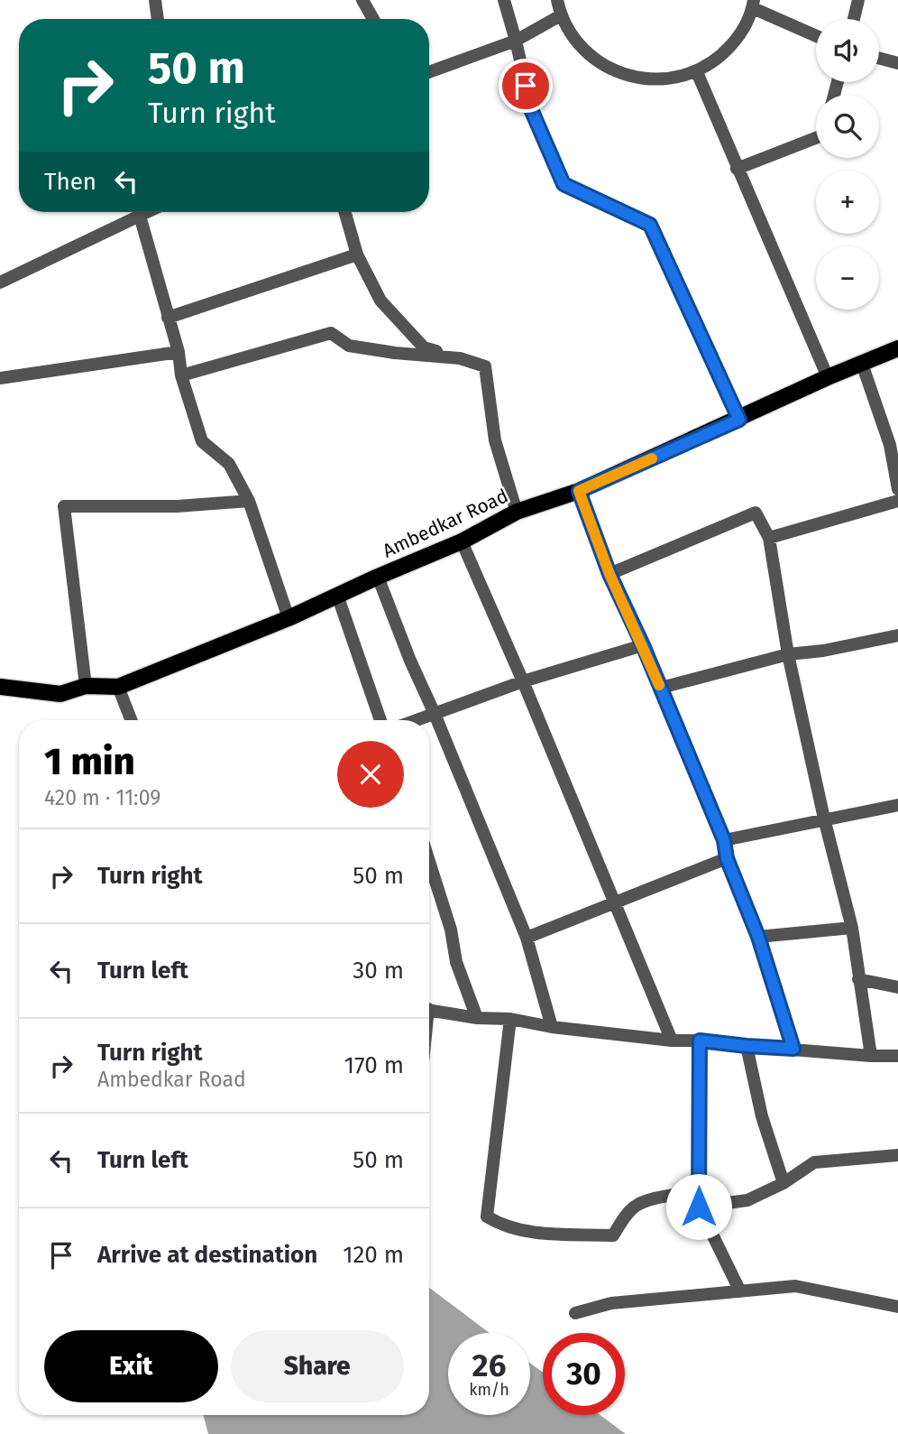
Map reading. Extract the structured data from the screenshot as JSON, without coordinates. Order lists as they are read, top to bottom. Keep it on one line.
{"streets":{"main road":["Ambedkar Road"]},"page":{"map_buttons":["+","−"],"turn":["50 m","Turn right"],"then":"Then","heading":["1 min","420 m · 11:09"],"list":[{"name":"Turn right","value":"50 m"},{"name":"Turn left","value":"30 m"},{"name":"Turn right","note":"Ambedkar Road","value":"170 m"},{"name":"Turn left","value":"50 m"},{"name":"Arrive at destination","value":"120 m"}],"buttons":["Exit","Share"],"speed":"26 km/h","limit":"30"}}
